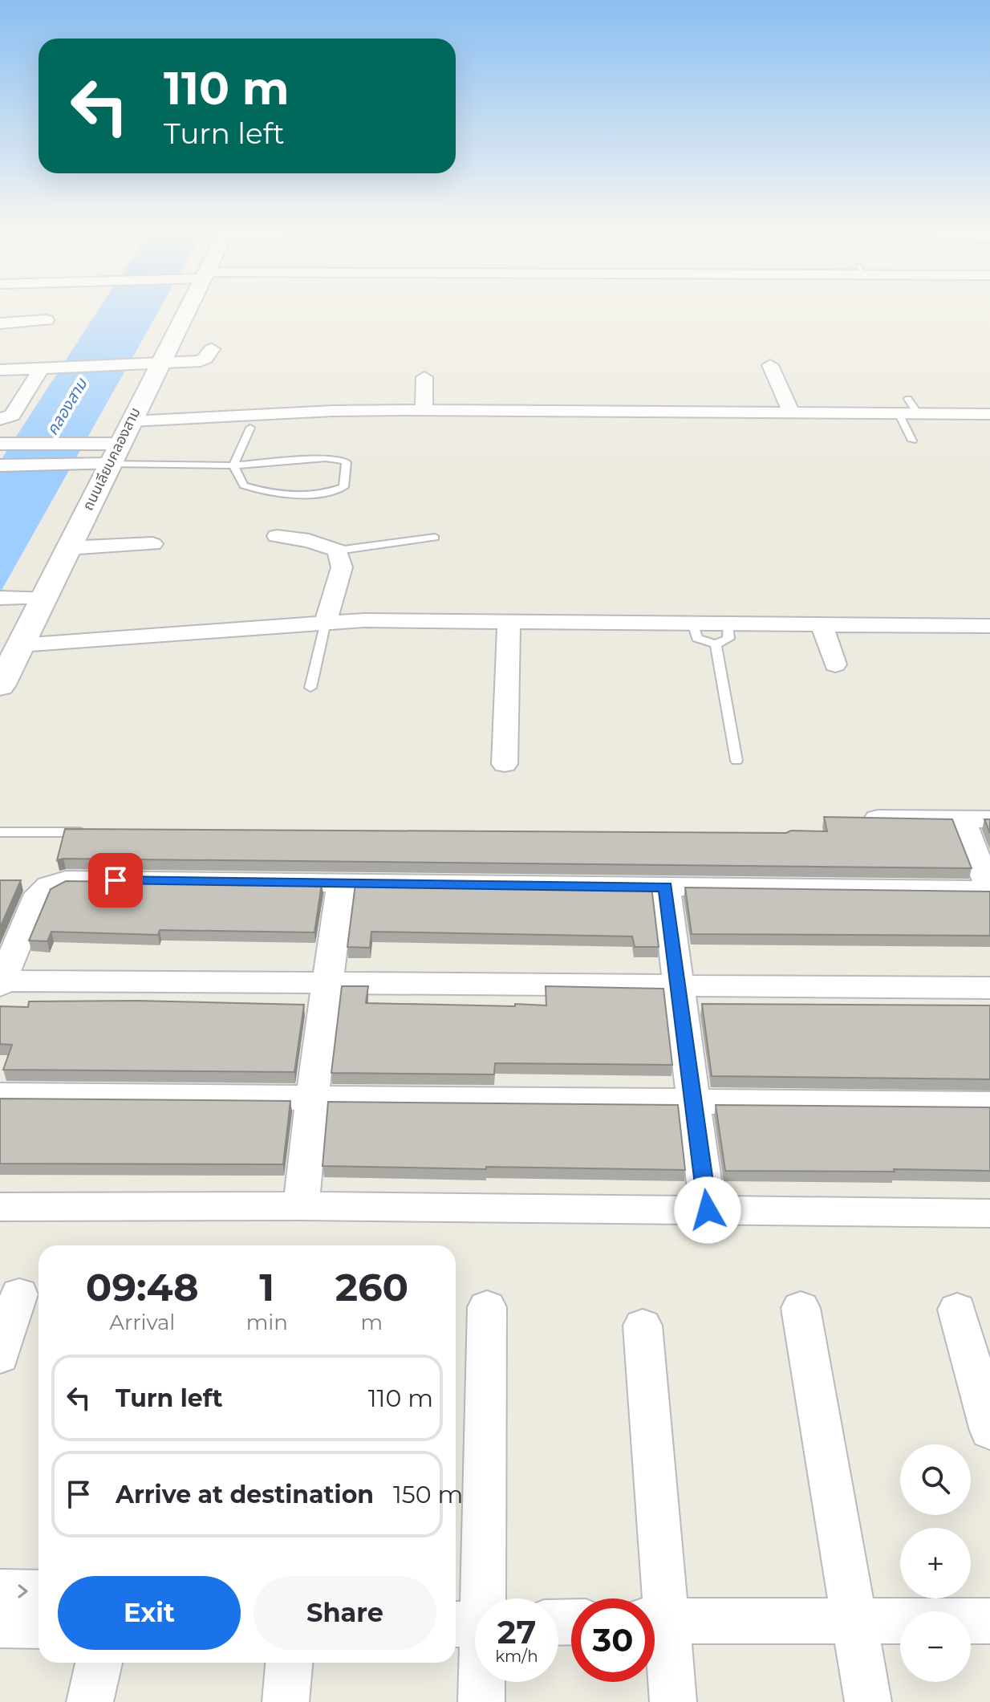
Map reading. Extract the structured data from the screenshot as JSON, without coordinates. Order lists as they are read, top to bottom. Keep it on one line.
{"streets":{"main road":["ถนนเลียบคลองสาม"]},"water":["คลองสาม"],"page":{"turn":["110 m","Turn left"],"eta":["09:48","Arrival","1","min","260","m"],"list":[{"name":"Turn left","value":"110 m"},{"name":"Arrive at destination","value":"150 m"}],"map_buttons":["+","−"],"buttons":["Exit","Share"],"speed":"27 km/h","limit":"30"}}
